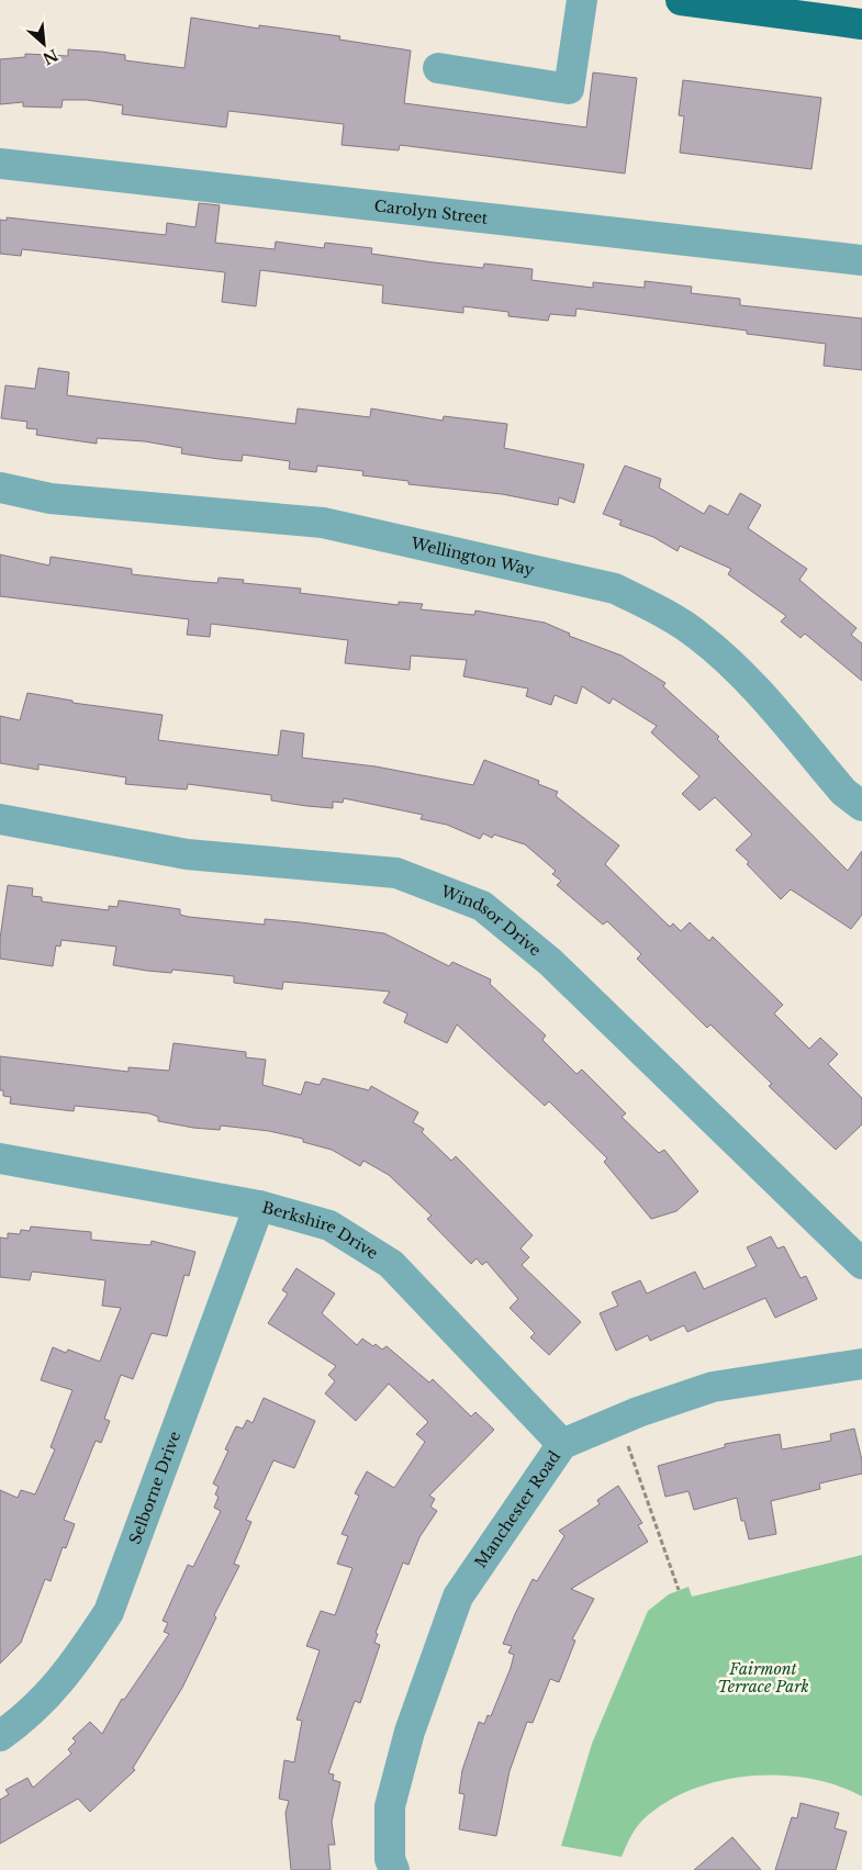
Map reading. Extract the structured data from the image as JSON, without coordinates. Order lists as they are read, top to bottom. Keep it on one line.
{"streets":{"street":["Carolyn Street","Wellington Way","Windsor Drive","Berkshire Drive","Selborne Drive","Manchester Road"]},"crossings":[["Berkshire Drive","Selborne Drive"],["Berkshire Drive","Manchester Road"]],"parks":["Fairmont Terrace Park"],"north":"bottom right"}
